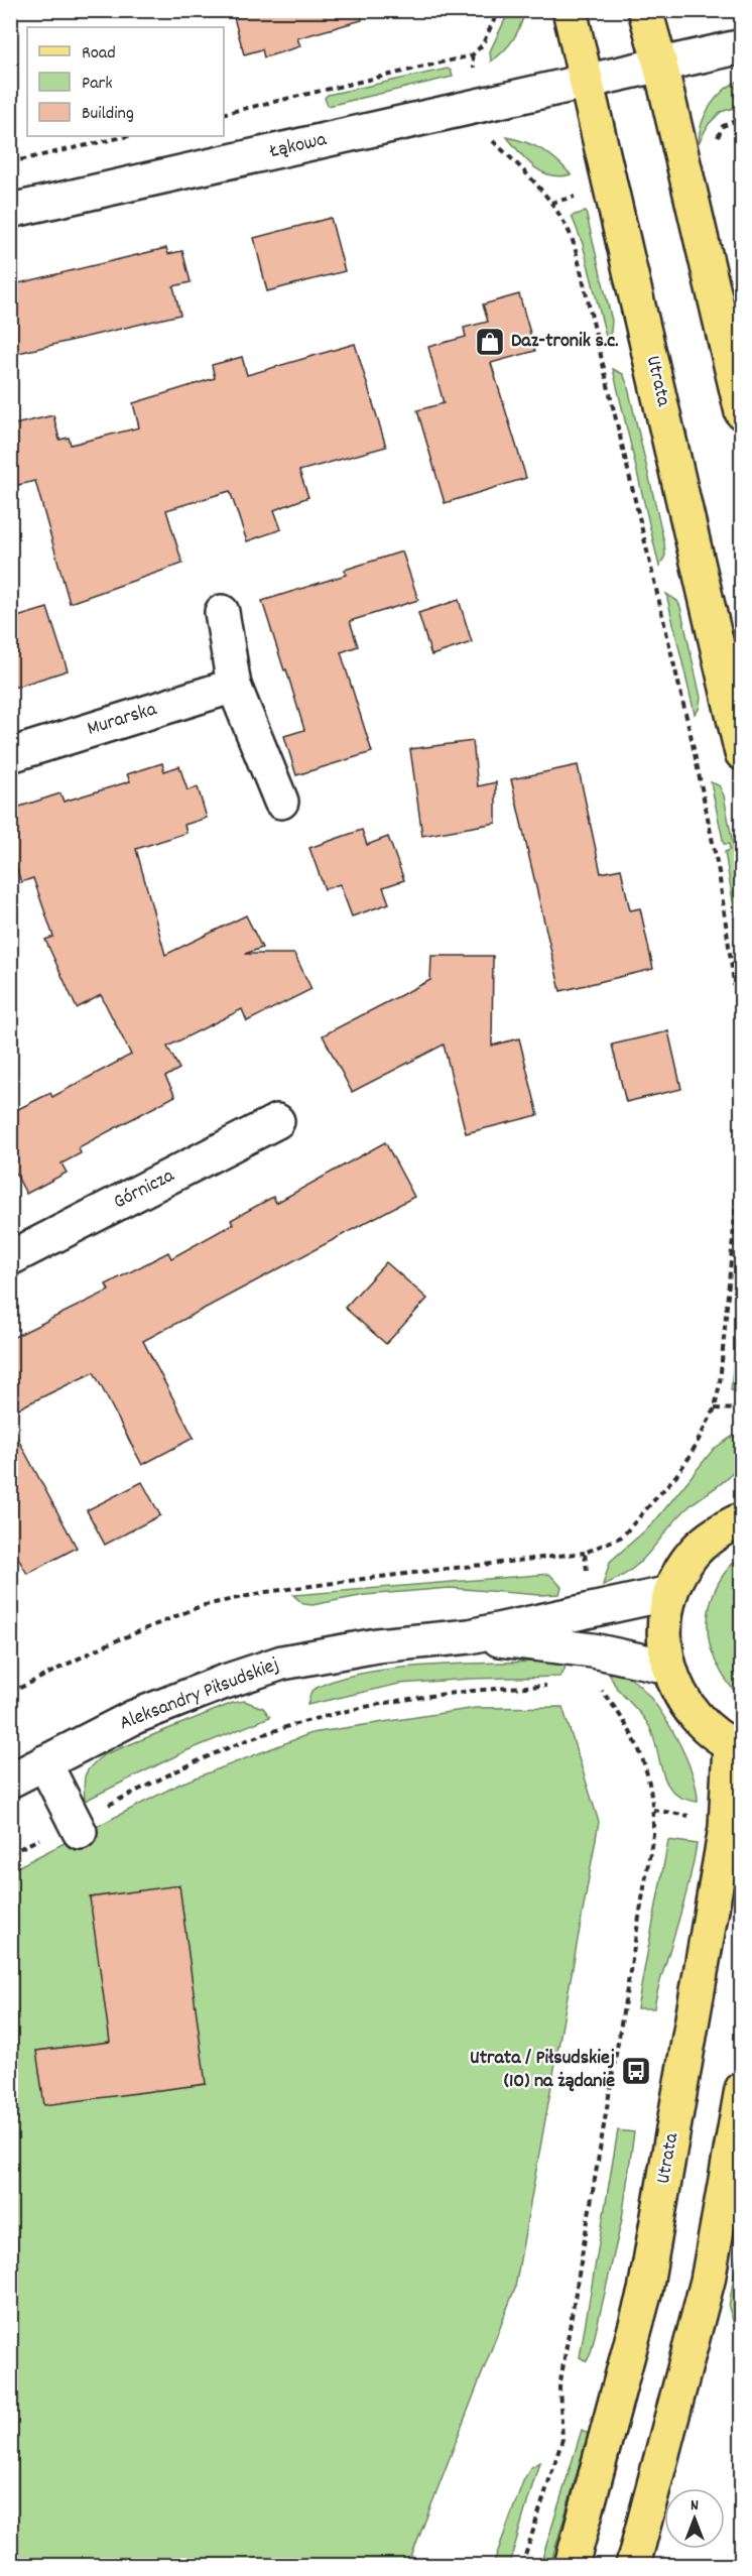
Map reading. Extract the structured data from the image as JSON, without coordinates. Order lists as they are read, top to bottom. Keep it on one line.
{"streets":{"main road":["Utrata"],"street":["Łąkowa","Murarska","Górnicza","Aleksandry Piłsudskiej"]},"crossings":[["Łąkowa","Utrata"],["Utrata","Aleksandry Piłsudskiej"]],"places":{"shop":["Daz-tronik s.c."],"bus stop":["Utrata / Piłsudskiej (10) na żądanie"]},"legend":["Road","Park","Building"],"north":"top"}
